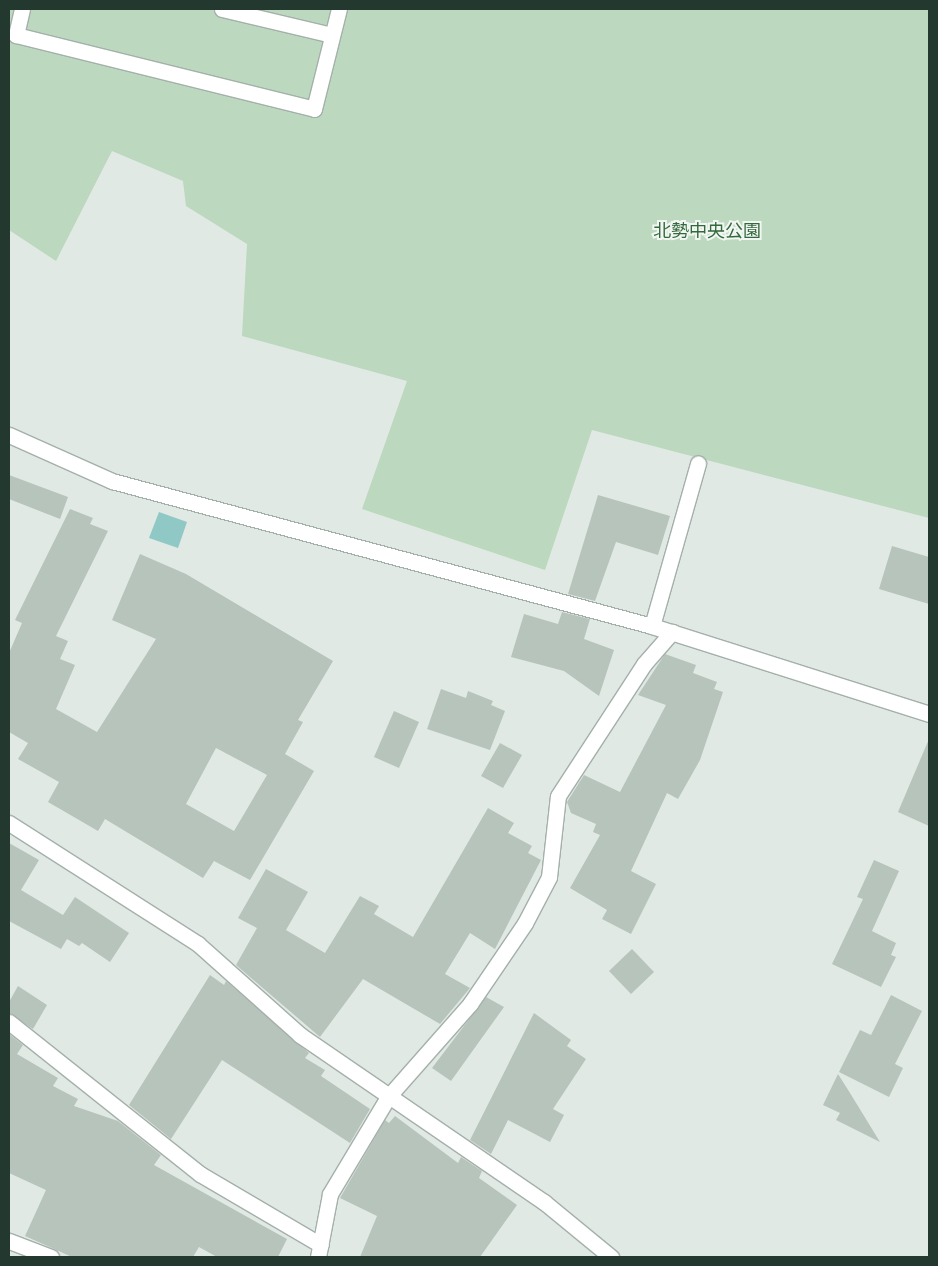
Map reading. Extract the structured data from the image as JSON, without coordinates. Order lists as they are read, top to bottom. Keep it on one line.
{"parks":["北勢中央公園"]}
